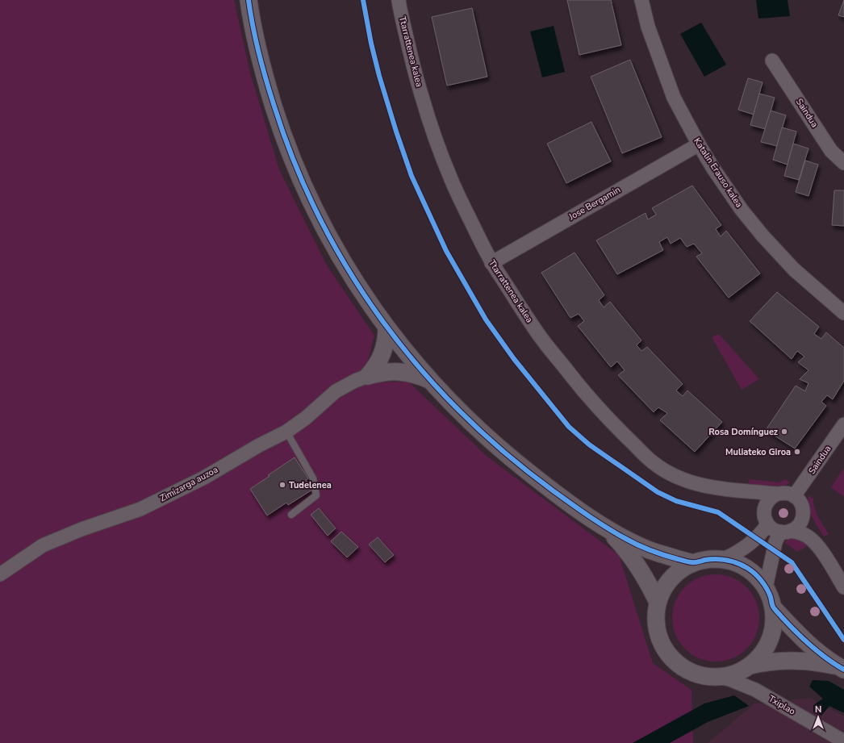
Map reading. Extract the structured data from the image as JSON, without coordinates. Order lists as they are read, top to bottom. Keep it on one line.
{"streets":{"street":["Ttarrattenea kalea","Saindua","Katalin Erauso kalea","Jose Bergamin","Zimizarga auzoa","Txiplao"]},"crossings":[["Ttarrattenea kalea","Saindua"],["Ttarrattenea kalea","Jose Bergamin"],["Katalin Erauso kalea","Jose Bergamin"]],"places":["Rosa Domínguez","Muliateko Giroa","Tudelenea"],"north":"top"}
